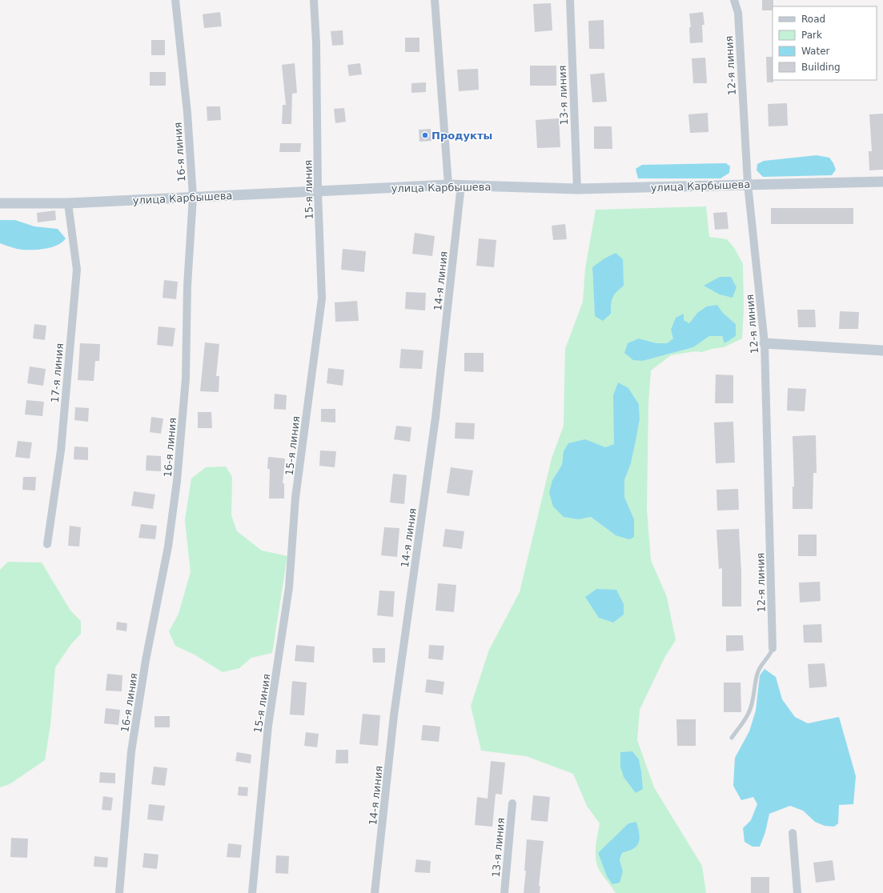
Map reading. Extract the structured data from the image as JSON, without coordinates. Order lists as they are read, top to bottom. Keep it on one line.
{"streets":{"main road":["улица Карбышева"],"street":["12-я линия","13-я линия","16-я линия","15-я линия","14-я линия","17-я линия"]},"crossings":[["12-я линия","улица Карбышева"],["13-я линия","улица Карбышева"],["16-я линия","улица Карбышева"],["улица Карбышева","15-я линия"],["улица Карбышева","14-я линия"],["улица Карбышева","17-я линия"]],"places":["Продукты"],"legend":["Road","Park","Water","Building"]}
